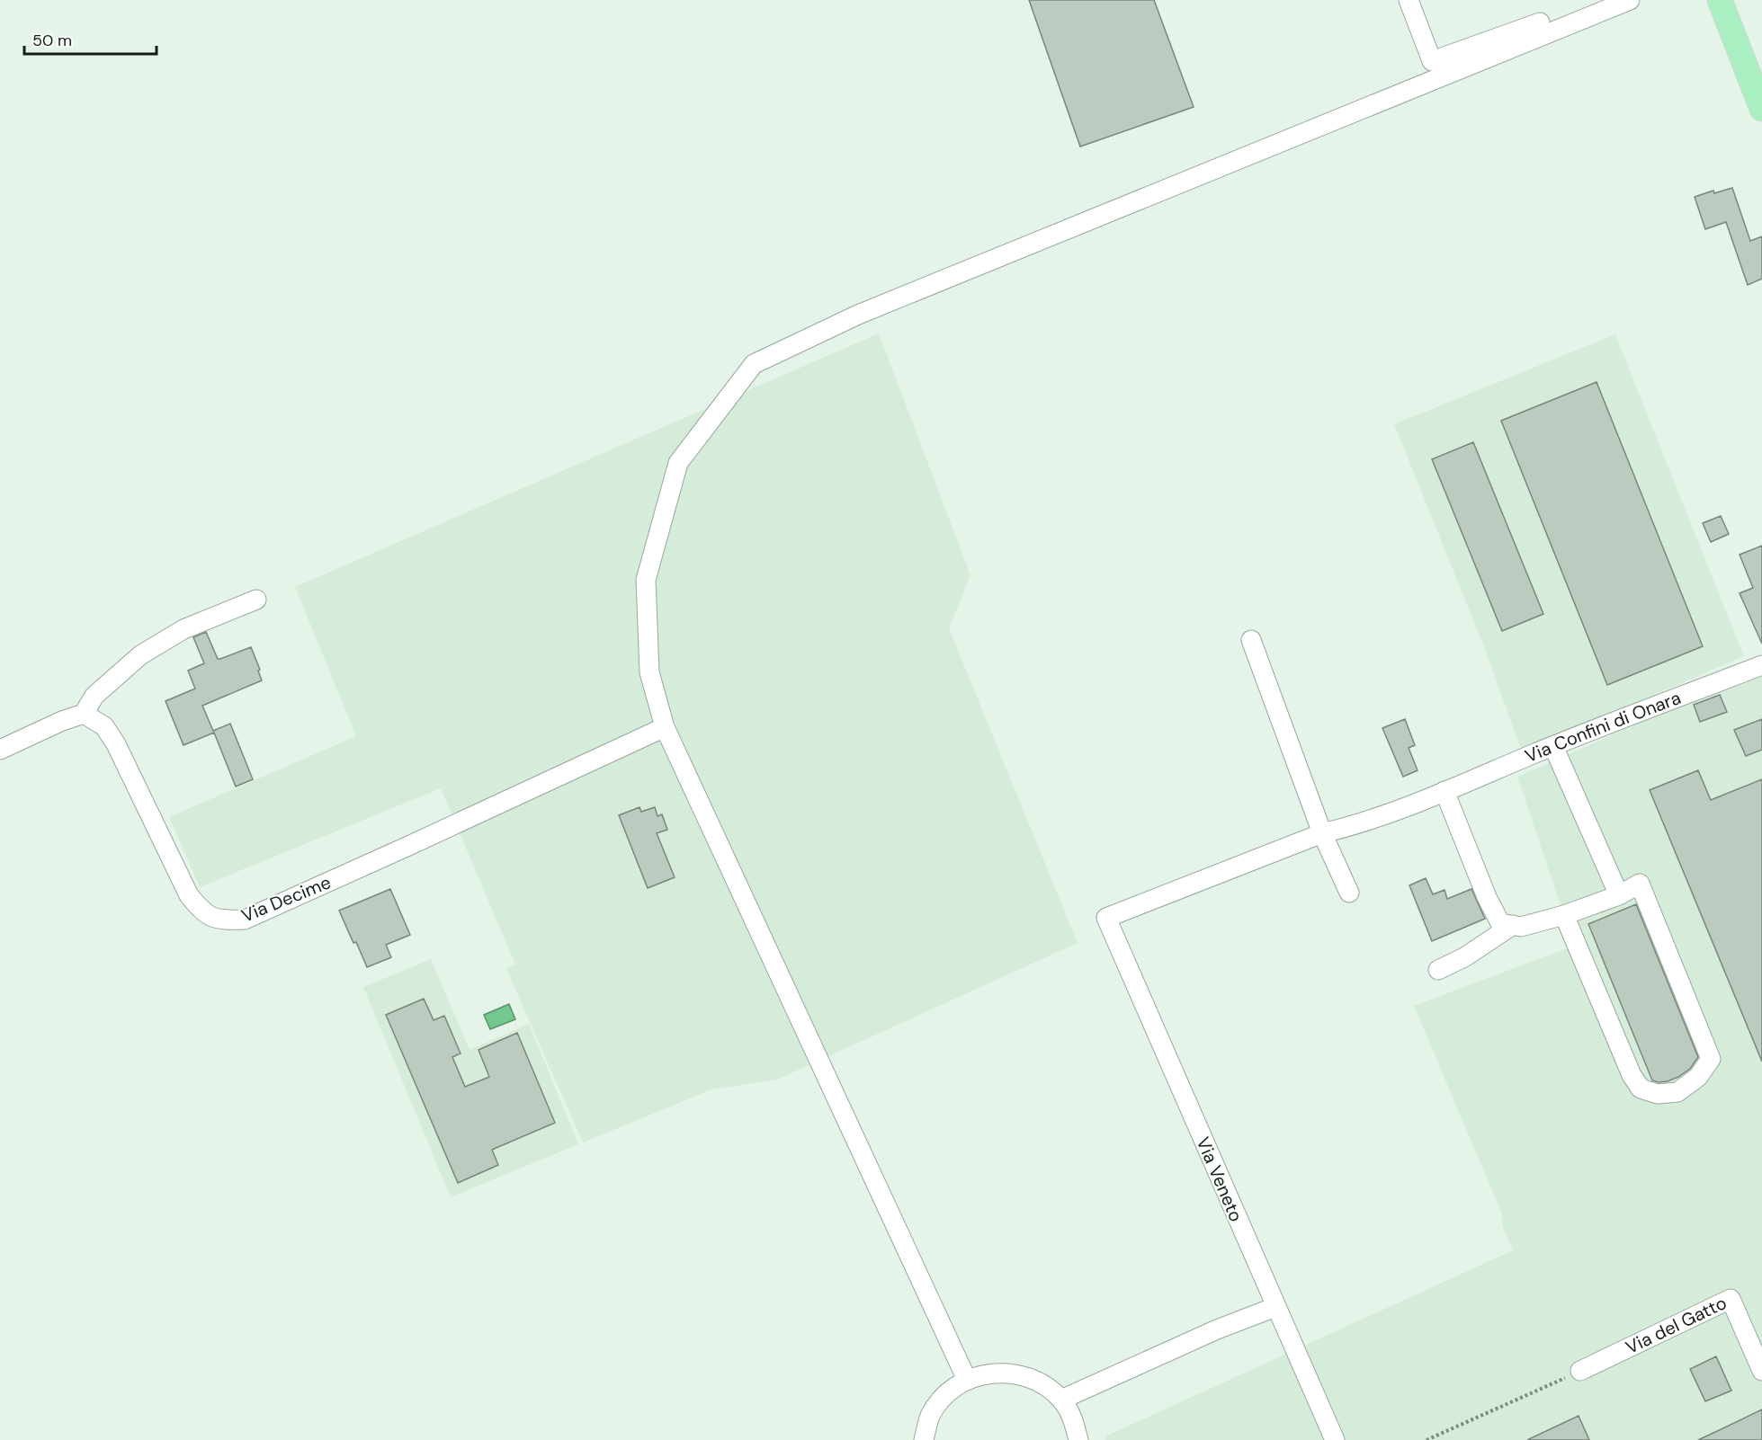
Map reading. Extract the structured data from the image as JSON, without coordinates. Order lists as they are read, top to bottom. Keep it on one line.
{"streets":{"street":["Via Confini di Onara","Via Decime","Via Veneto","Via del Gatto"]},"crossings":[["Via Confini di Onara","Via Veneto"]],"scale_bar":"50 m"}
